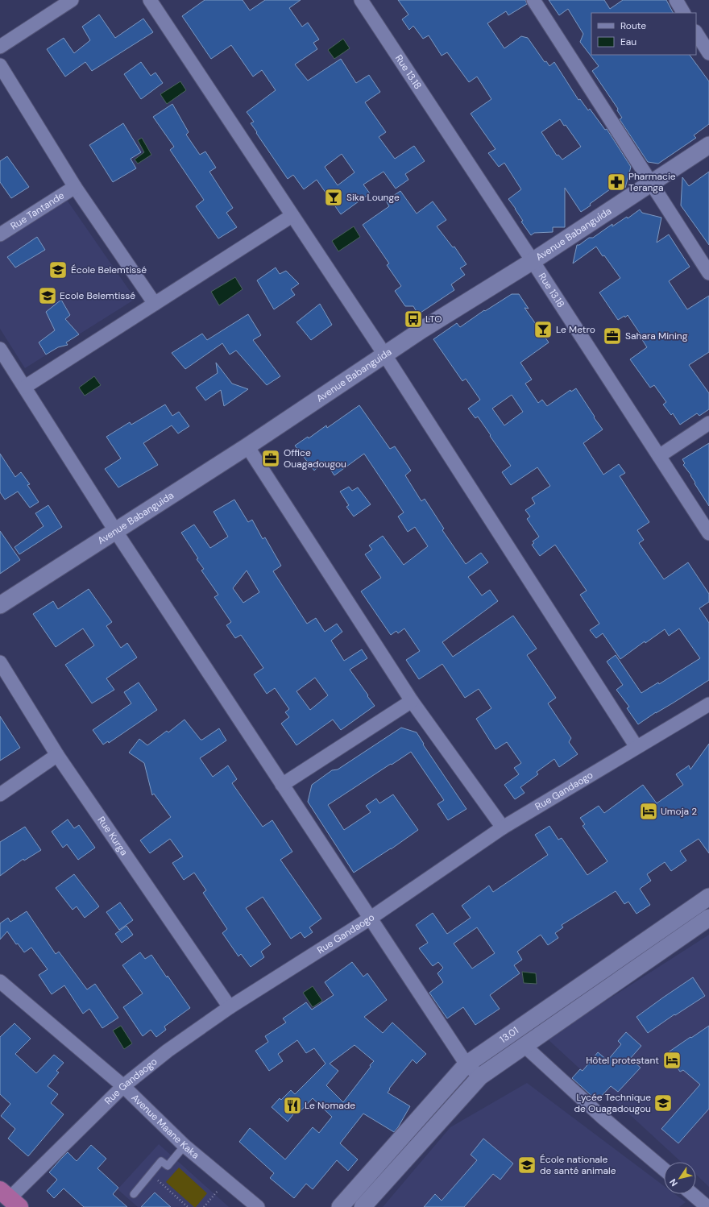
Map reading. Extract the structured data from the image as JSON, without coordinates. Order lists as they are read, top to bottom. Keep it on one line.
{"streets":{"street":["Rue 13.18","Rue Tantande","Avenue Babanguida","Rue Gandaogo","Rue Kurga","13.01","Avenue Maane Kaka"]},"crossings":[["Rue 13.18","Avenue Babanguida"],["Rue Gandaogo","Rue Kurga"],["Rue Gandaogo","Avenue Maane Kaka"]],"places":{"pharmacy":["Pharmacie Teranga"],"bar":["Sika Lounge","Le Metro"],"school or university":["École Belemtissé","Ecole Belemtissé","Lycée Technique de Ouagadougou","École nationale de santé animale"],"bus stop":["LTO"],"office":["Sahara Mining","Office Ouagadougou"],"hotel":["Umoja 2","Hôtel protestant"],"restaurant":["Le Nomade"]},"legend":["Route","Eau"],"north":"bottom left"}
